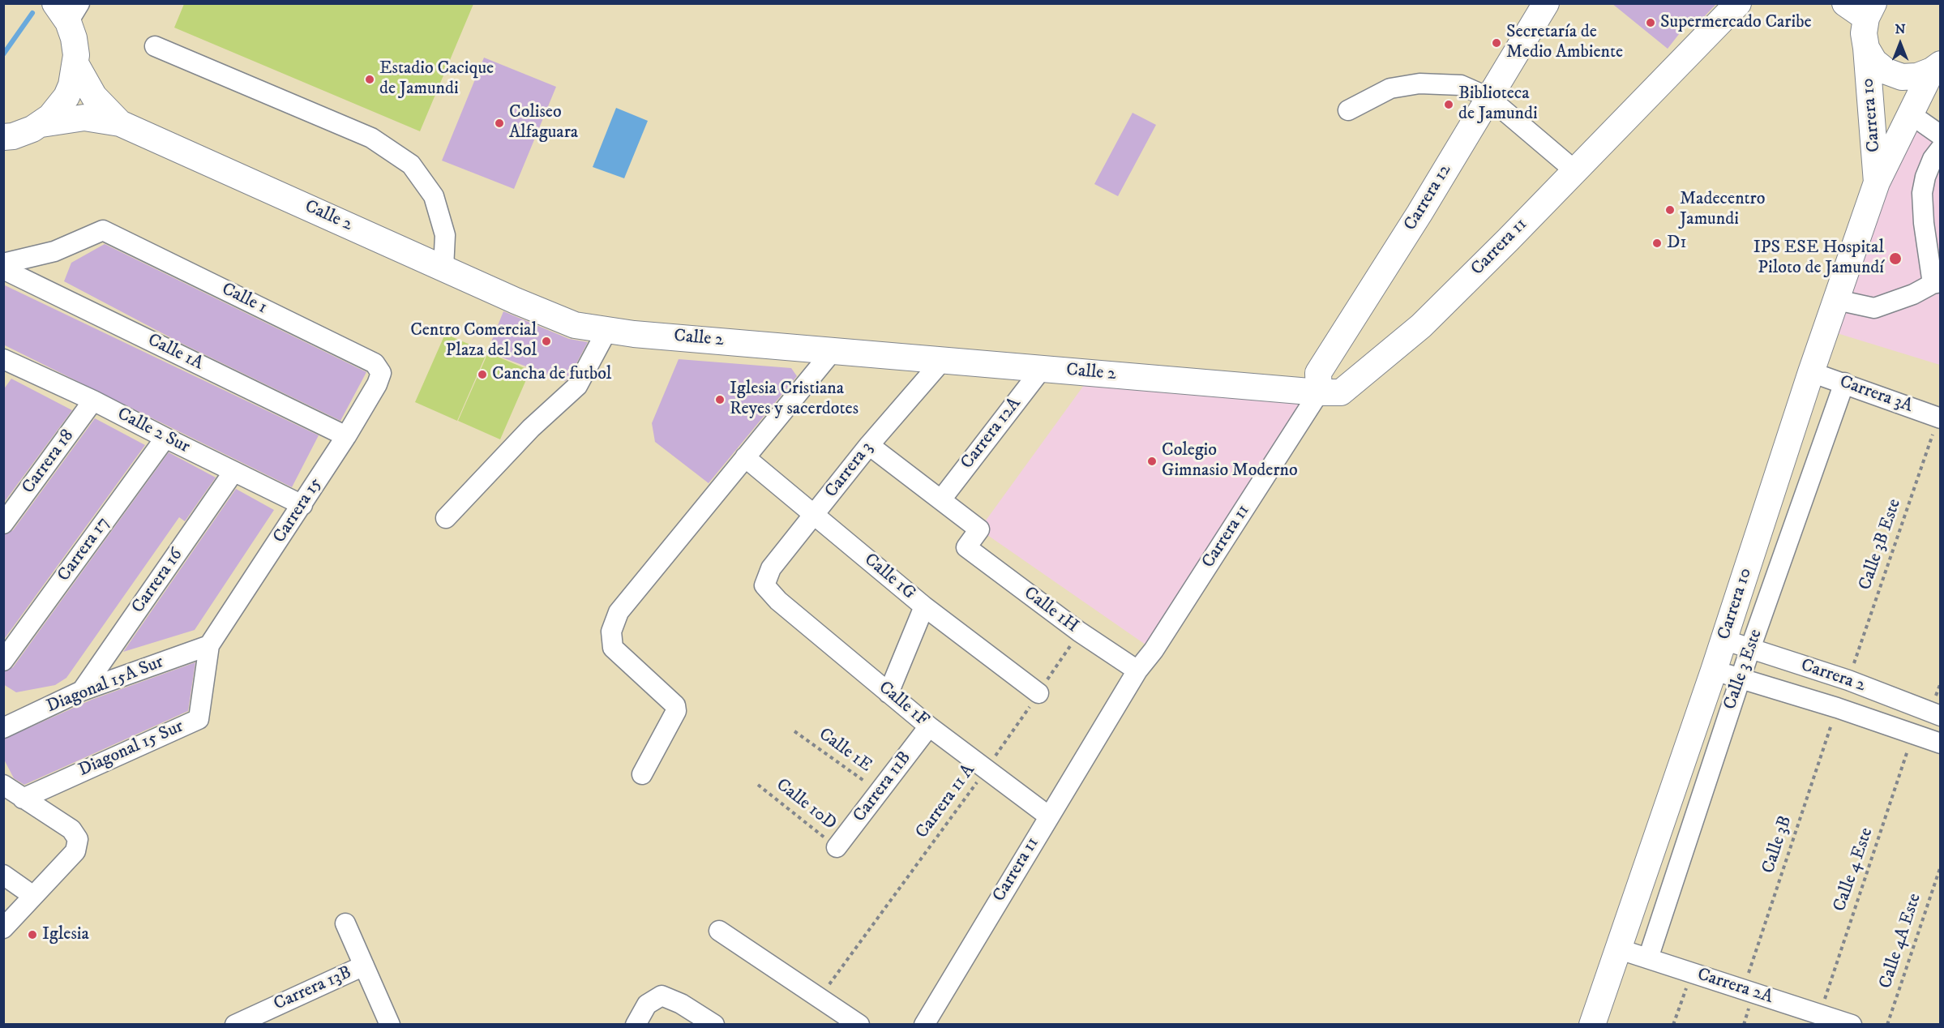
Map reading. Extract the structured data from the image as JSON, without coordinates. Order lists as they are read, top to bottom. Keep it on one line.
{"streets":{"main road":["Carrera 10","Carrera 12","Calle 2","Carrera 11"],"street":["Calle 1","Calle 1A","Carrera 3A","Calle 2 Sur","Carrera 12A","Carrera 18","Carrera 3","Carrera 15","Carrera 17","Calle 1G","Carrera 16","Calle 1H","Calle 3 Este","Carrera 2","Diagonal 15A Sur","Calle 1F","Diagonal 15 Sur","Carrera 11B","Carrera 2A","Carrera 13B"],"path":["Calle 3B Este","Calle 1E","Carrera 11 A","Calle 10D","Calle 3B","Calle 4 Este","Calle 4A Este"]},"crossings":[["Carrera 10","Carrera 3A"],["Carrera 10","Carrera 2"],["Carrera 10","Carrera 2A"],["Carrera 12","Calle 2"],["Carrera 12","Carrera 11"],["Calle 2","Carrera 11"],["Calle 2","Carrera 12A"],["Calle 2","Carrera 3"],["Carrera 11","Calle 1H"],["Carrera 11","Calle 1F"],["Calle 1","Carrera 15"],["Calle 1A","Carrera 15"],["Carrera 3A","Calle 3B Este"],["Carrera 3A","Calle 3 Este"],["Calle 2 Sur","Carrera 18"],["Calle 2 Sur","Carrera 15"],["Calle 2 Sur","Carrera 17"],["Calle 2 Sur","Carrera 16"],["Carrera 12A","Calle 1H"],["Carrera 3","Calle 1G"],["Carrera 3","Calle 1F"],["Carrera 15","Diagonal 15A Sur"],["Carrera 15","Diagonal 15 Sur"],["Calle 3B Este","Carrera 2"],["Calle 1G","Carrera 11 A"],["Carrera 16","Diagonal 15A Sur"],["Calle 1H","Carrera 11 A"],["Calle 3 Este","Carrera 2"],["Calle 3 Este","Carrera 2A"],["Diagonal 15A Sur","Diagonal 15 Sur"],["Calle 1F","Carrera 11B"],["Calle 1F","Carrera 11 A"],["Calle 1E","Carrera 11B"],["Carrera 11B","Calle 10D"],["Calle 3B","Carrera 2A"],["Calle 4 Este","Carrera 2A"]],"places":["Supermercado Caribe","Secretaría de Medio Ambiente","Estadio Cacique de Jamundi","Biblioteca de Jamundi","Coliseo Alfaguara","Madecentro Jamundi","D1","IPS ESE Hospital Piloto de Jamundí","Centro Comercial Plaza del Sol","Cancha de futbol","Iglesia Cristiana Reyes y sacerdotes","Colegio Gimnasio Moderno","Iglesia"],"north":"top"}
